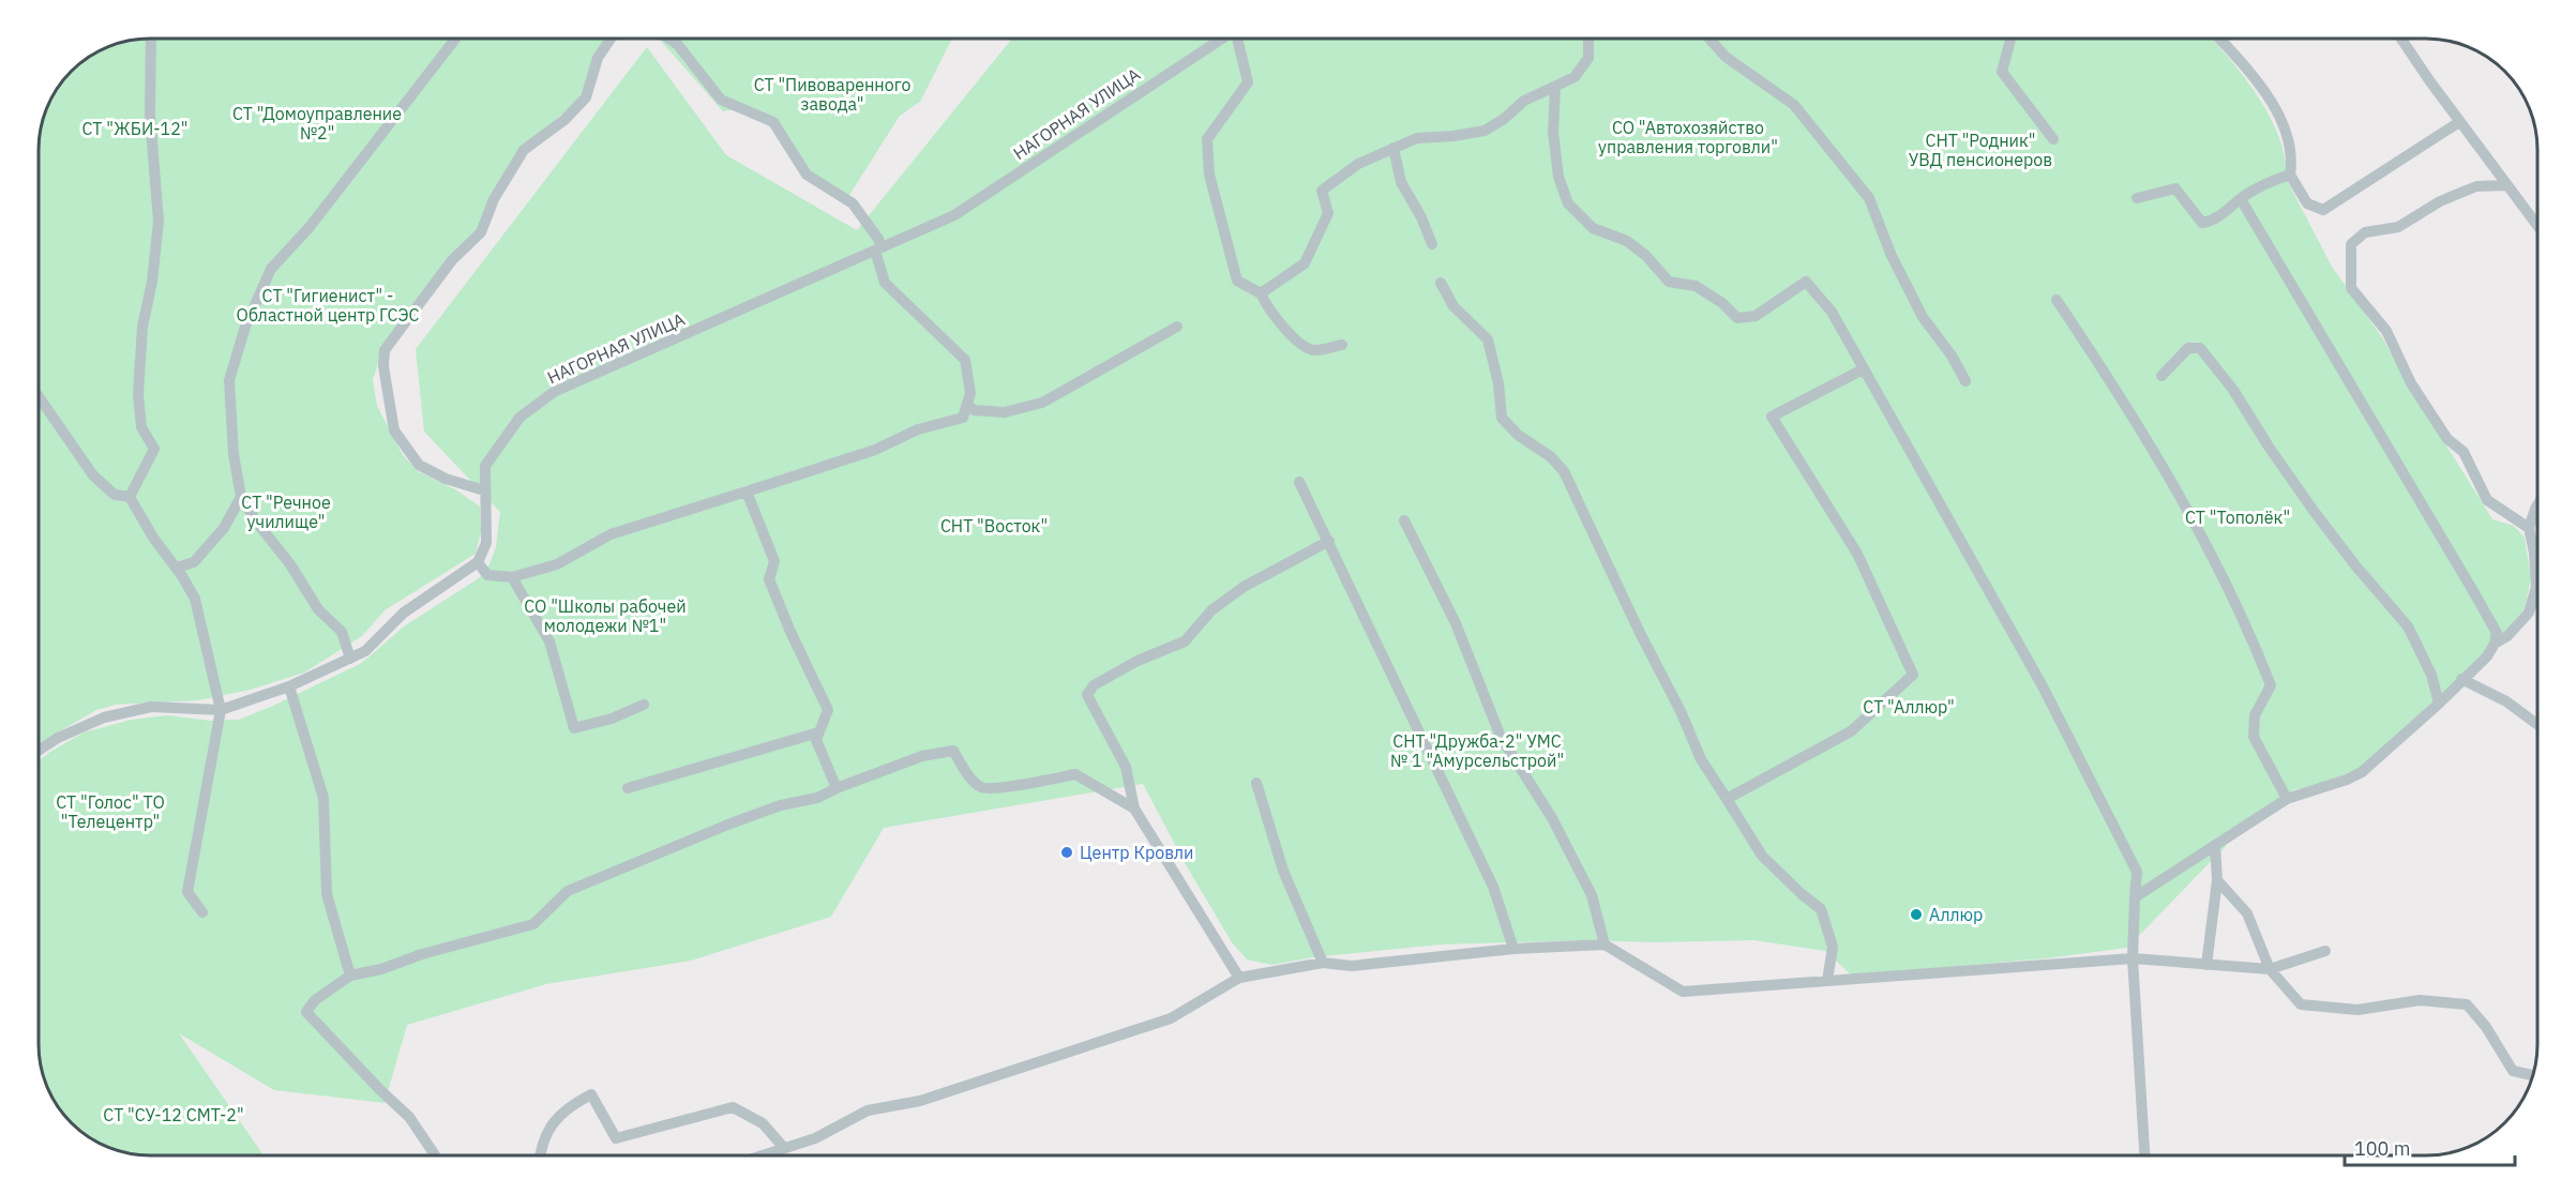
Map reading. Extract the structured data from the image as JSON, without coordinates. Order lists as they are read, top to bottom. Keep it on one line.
{"streets":{"street":["НАГОРНАЯ УЛИЦА"]},"parks":["СТ \"Пивоваренного завода\"","СТ \"Домоуправление №2\"","СО \"Автохозяйство управления торговли\"","СТ \"ЖБИ-12\"","СНТ \"Родник\" УВД пенсионеров","СТ \"Гигиенист\" - Областной центр ГСЭС","СТ \"Речное училище\"","СТ \"Тополёк\"","СНТ \"Восток\"","СО \"Школы рабочей молодежи №1\"","СТ \"Аллюр\"","СНТ \"Дружба-2\" УМС № 1 \"Амурсельстрой\"","СТ \"Голос\" ТО \"Телецентр\"","СТ \"СУ-12 СМТ-2\""],"places":["Центр Кровли","Аллюр"],"scale_bar":"100 m"}
